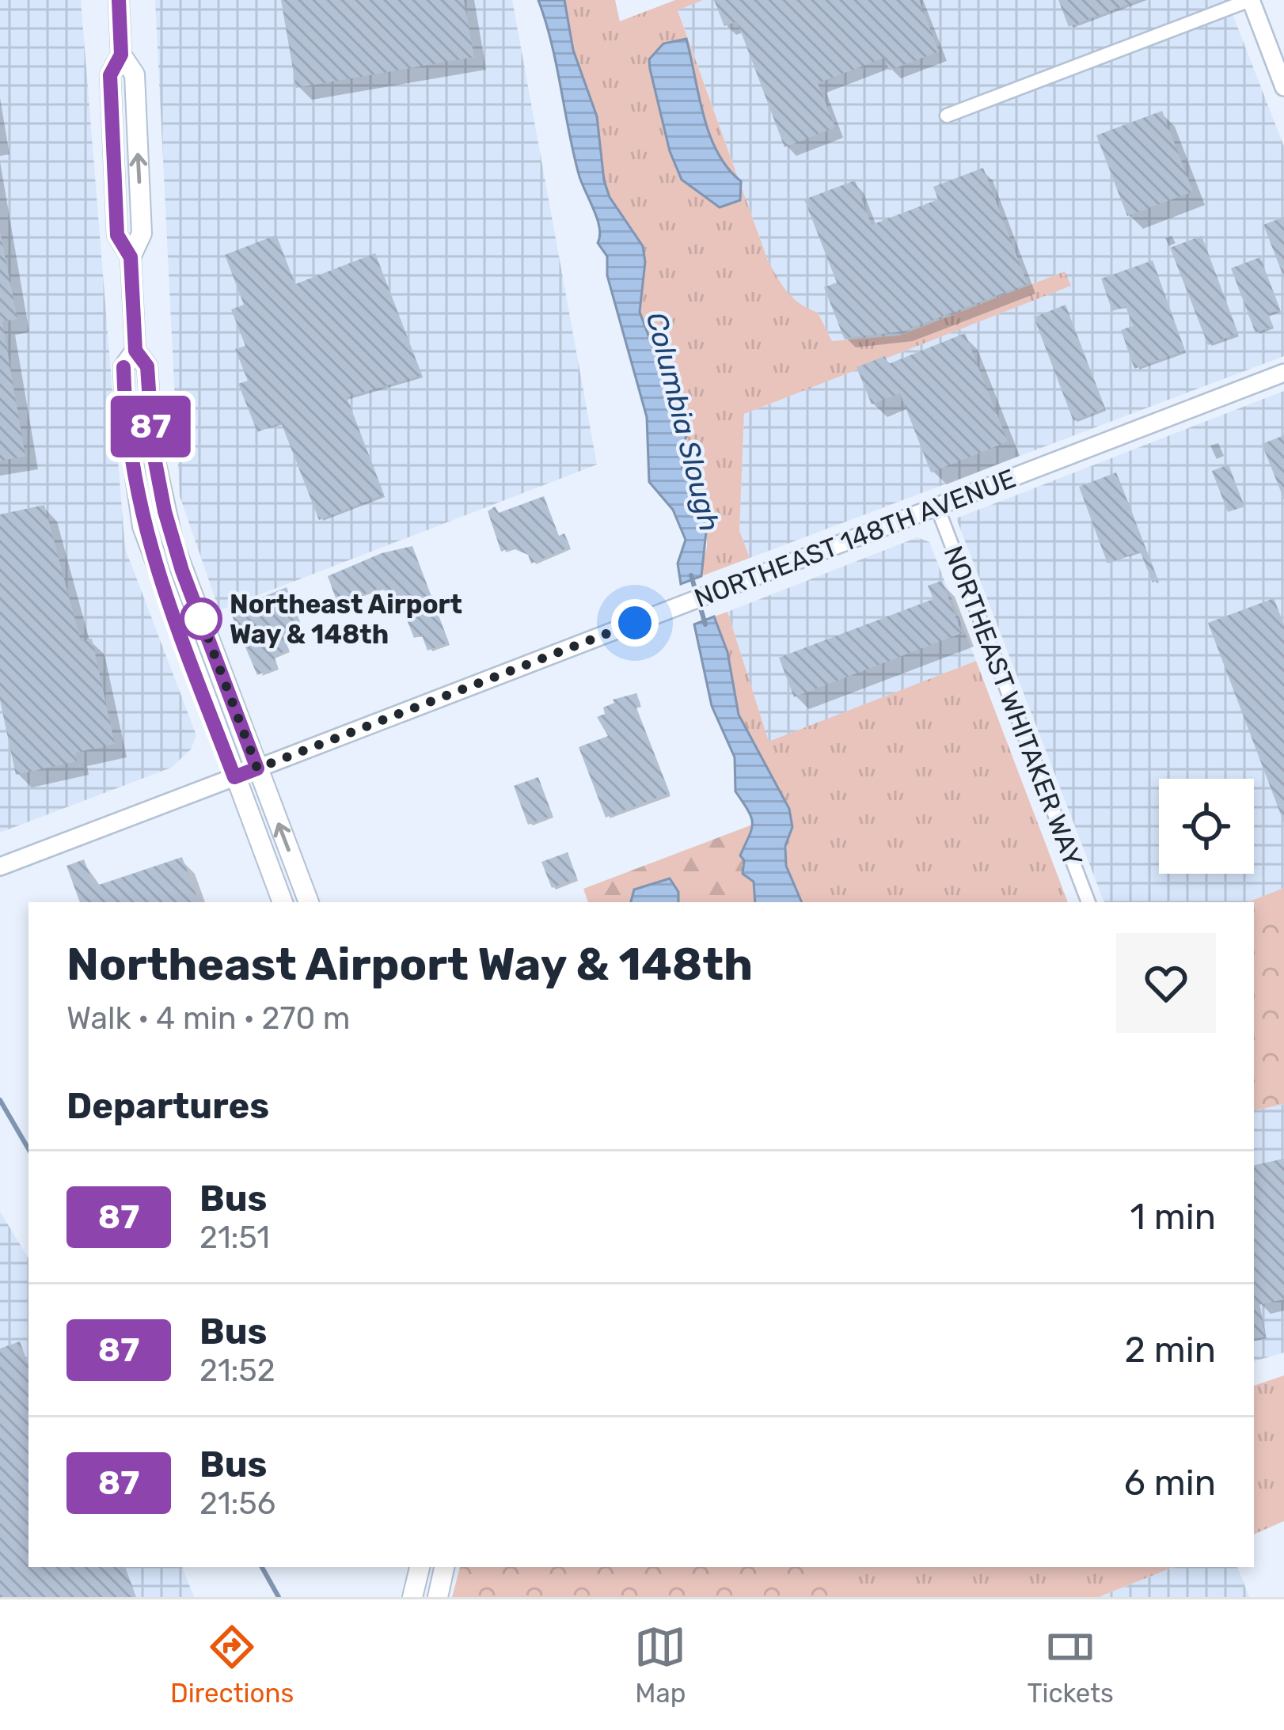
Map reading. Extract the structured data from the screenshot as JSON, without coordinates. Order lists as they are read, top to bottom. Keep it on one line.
{"streets":{"main road":["NORTHEAST 148TH AVENUE"],"street":["NORTHEAST WHITAKER WAY"]},"crossings":[["NORTHEAST 148TH AVENUE","NORTHEAST WHITAKER WAY"]],"water":["Columbia Slough"],"places":["Northeast Airport Way & 148th"],"lines":["bus line 87"],"page":{"on_map":"87","heading":[["Northeast Airport Way & 148th","Walk · 4 min · 270 m"],"Departures"],"list":[{"mark":"87","name":"Bus","note":"21:51","value":"1 min"},{"mark":"87","name":"Bus","note":"21:52","value":"2 min"},{"mark":"87","name":"Bus","note":"21:56","value":"6 min"}],"tabs":["Directions","Map","Tickets"]}}
